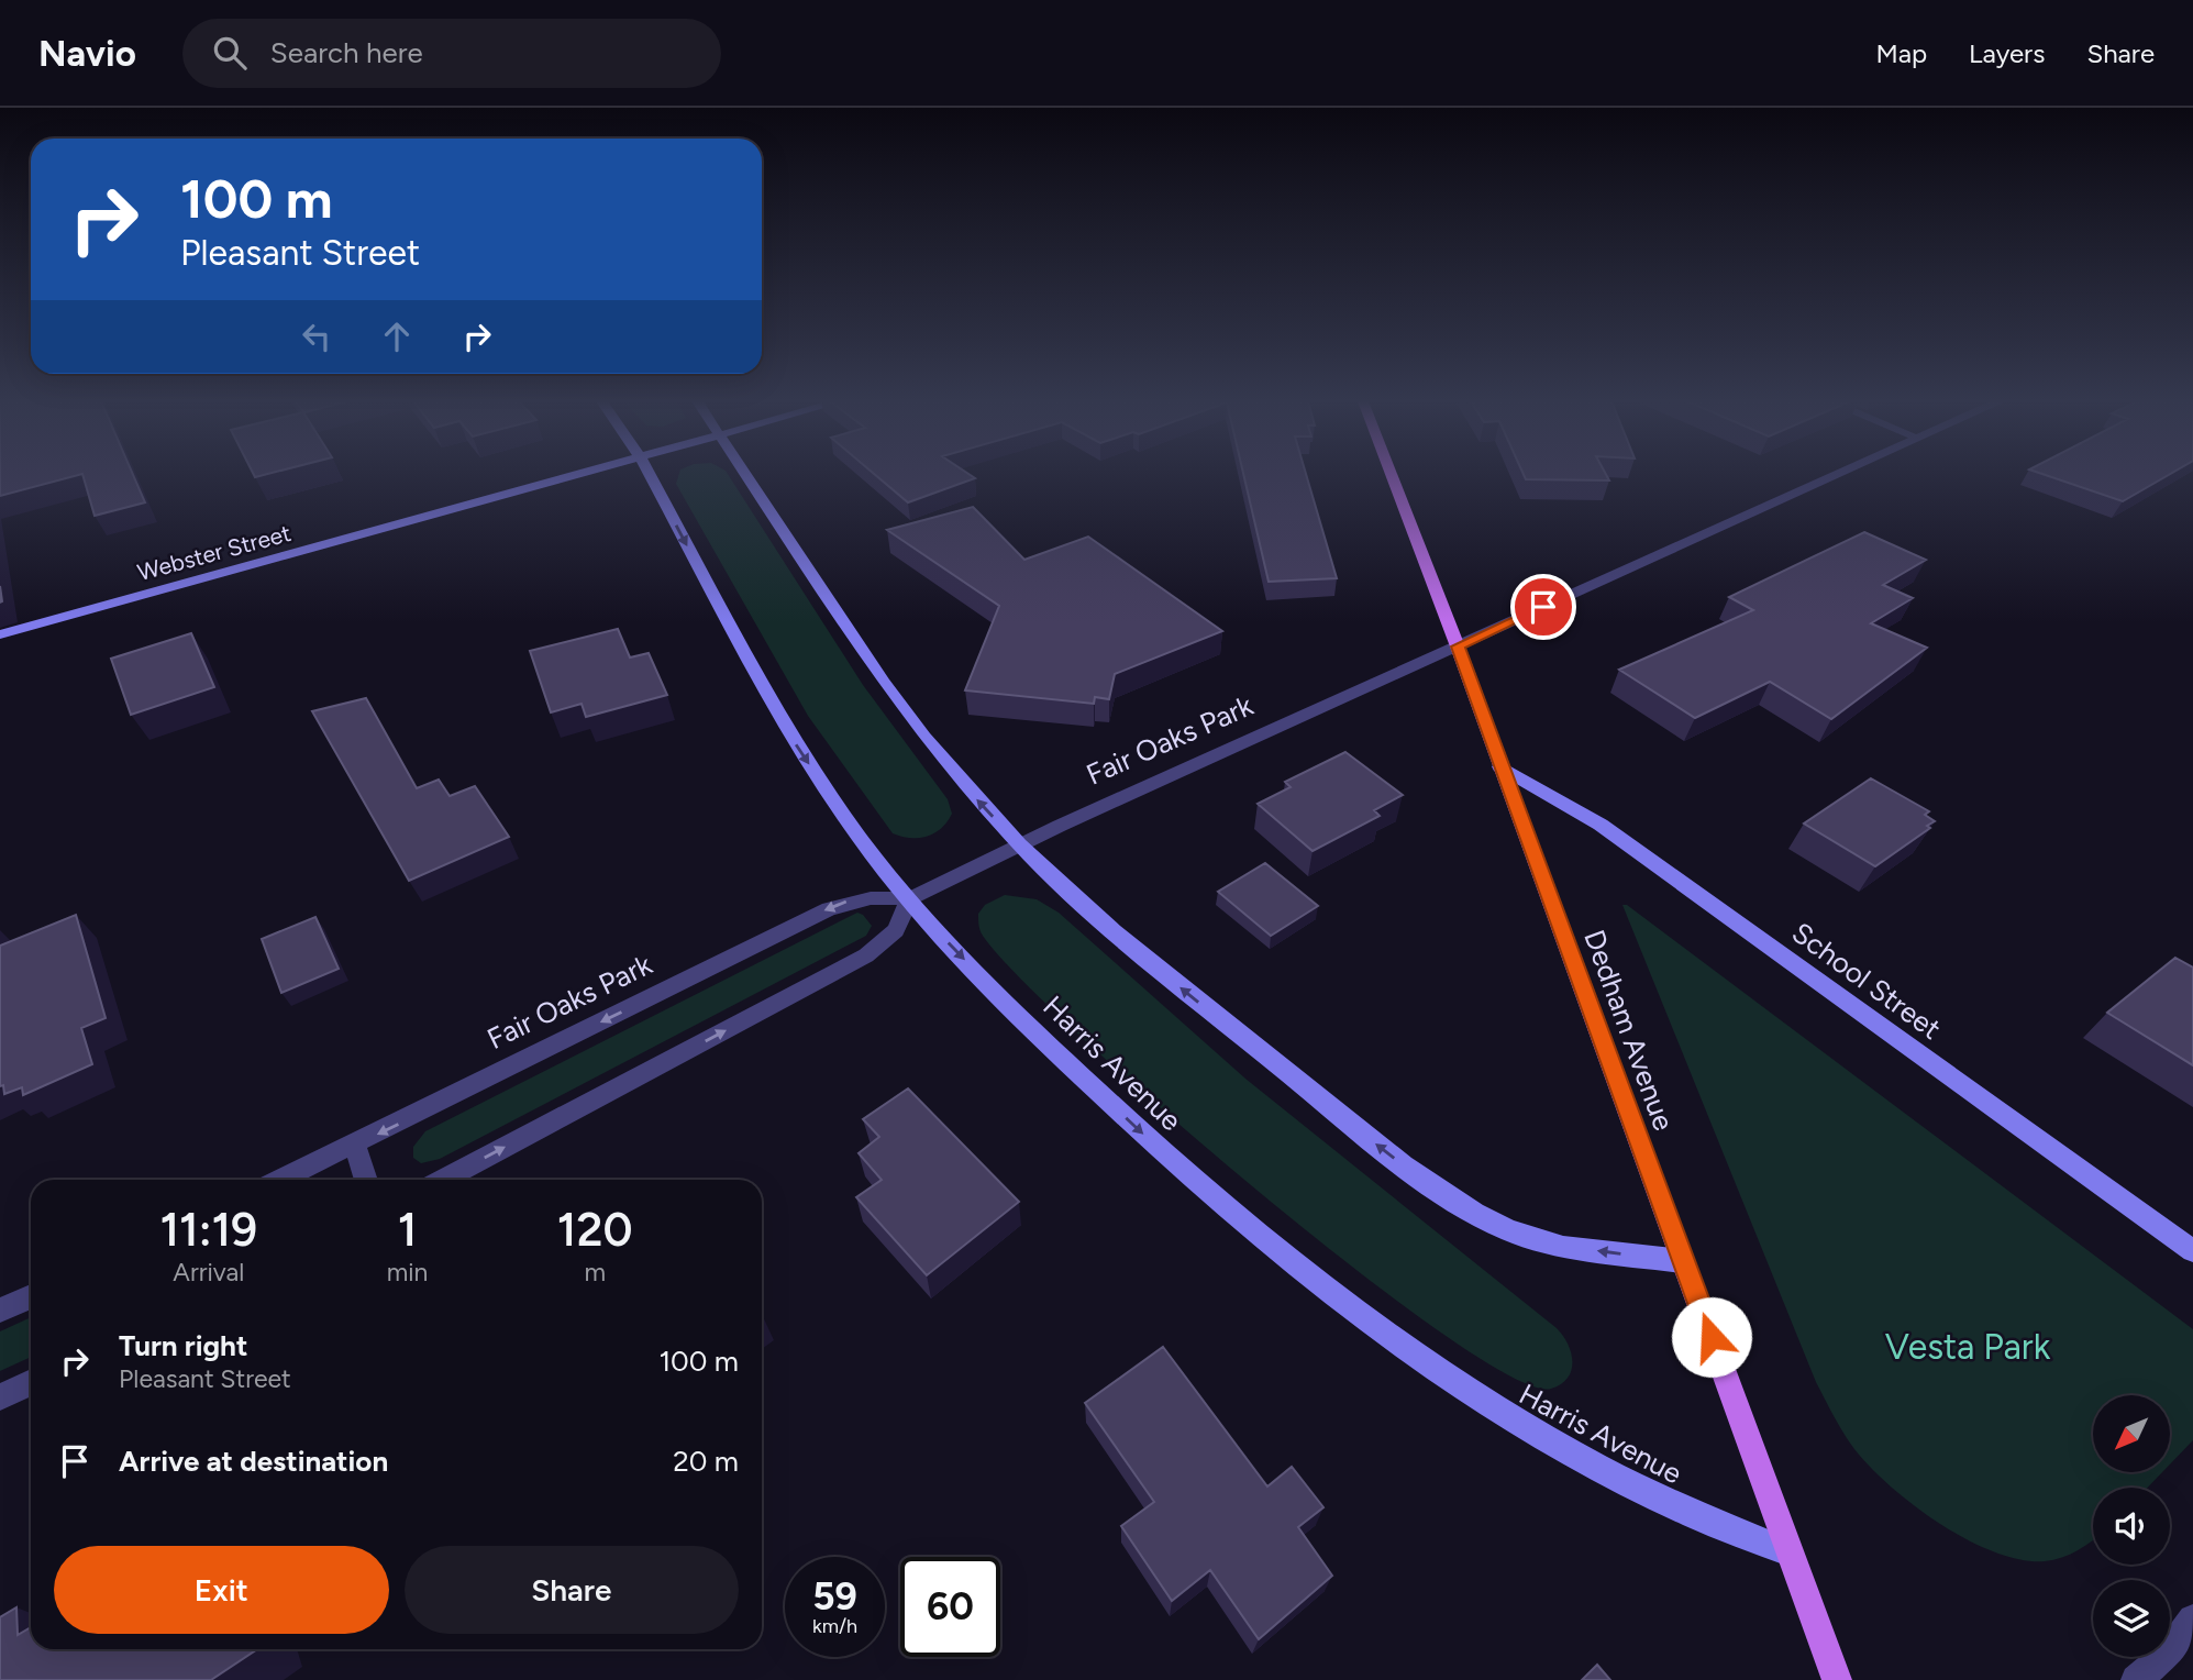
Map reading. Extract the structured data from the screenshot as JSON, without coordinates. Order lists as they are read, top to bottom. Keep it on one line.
{"streets":{"main road":["Dedham Avenue"],"street":["Webster Street","Fair Oaks Park","School Street","Harris Avenue"]},"crossings":[["Fair Oaks Park","Dedham Avenue"],["Fair Oaks Park","Harris Avenue"],["School Street","Dedham Avenue"],["Dedham Avenue","Harris Avenue"]],"parks":["Vesta Park"],"north":"bottom left","page":{"header":"Navio","search":"Search here","nav":["Map","Layers","Share"],"turn":["100 m","Pleasant Street"],"eta":["11:19","Arrival","1","min","120","m"],"list":[{"name":"Turn right","note":"Pleasant Street","value":"100 m"},{"name":"Arrive at destination","value":"20 m"}],"buttons":["Exit","Share"],"speed":"59 km/h","limit":"60"}}
